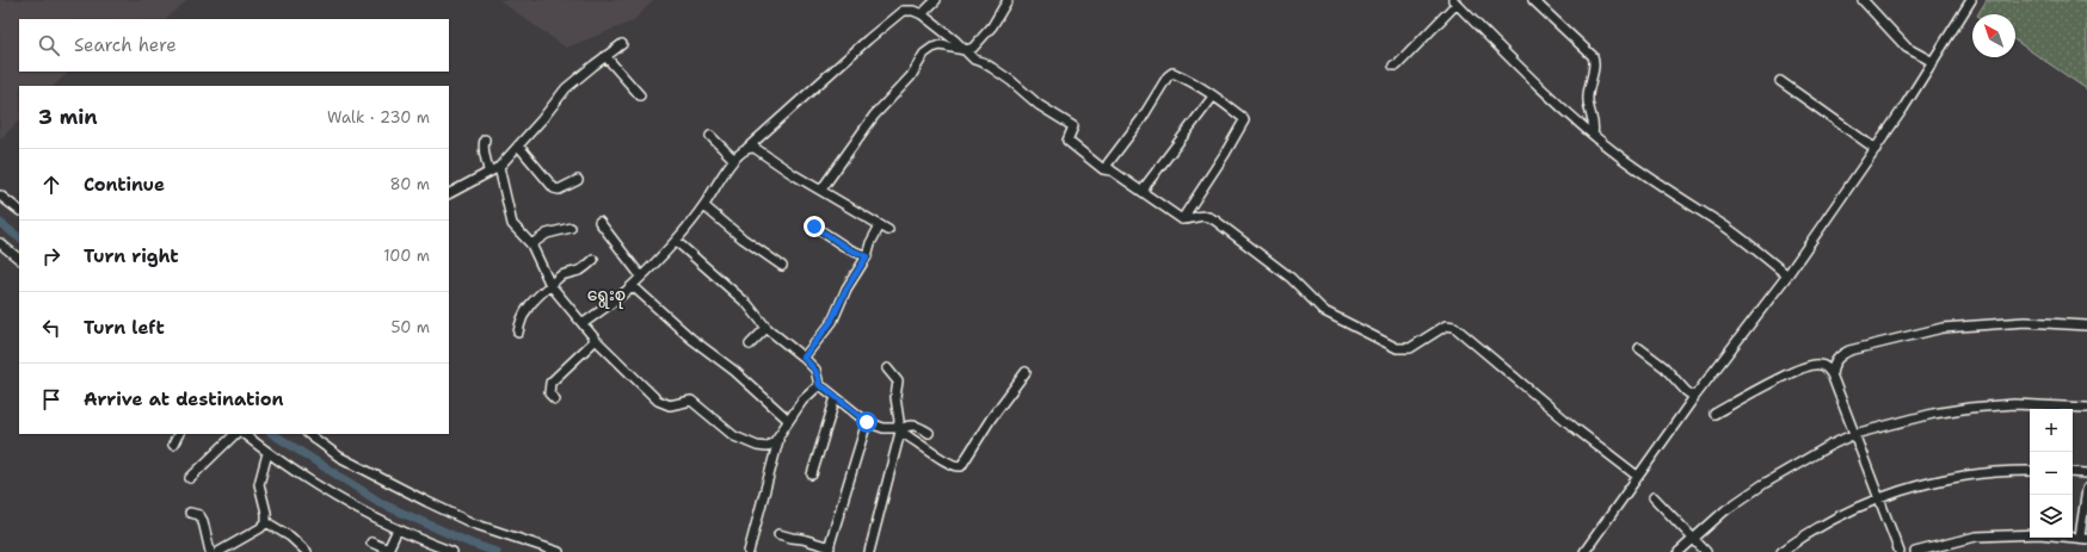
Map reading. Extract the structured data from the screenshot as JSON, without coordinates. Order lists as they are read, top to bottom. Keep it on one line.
{"districts":["ရွေးစု"],"north":"top left","page":{"search":"Search here","heading":["3 min","Walk · 230 m"],"list":[["Continue","80 m"],["Turn right","100 m"],["Turn left","50 m"],"Arrive at destination"],"map_buttons":["+","−"]}}
